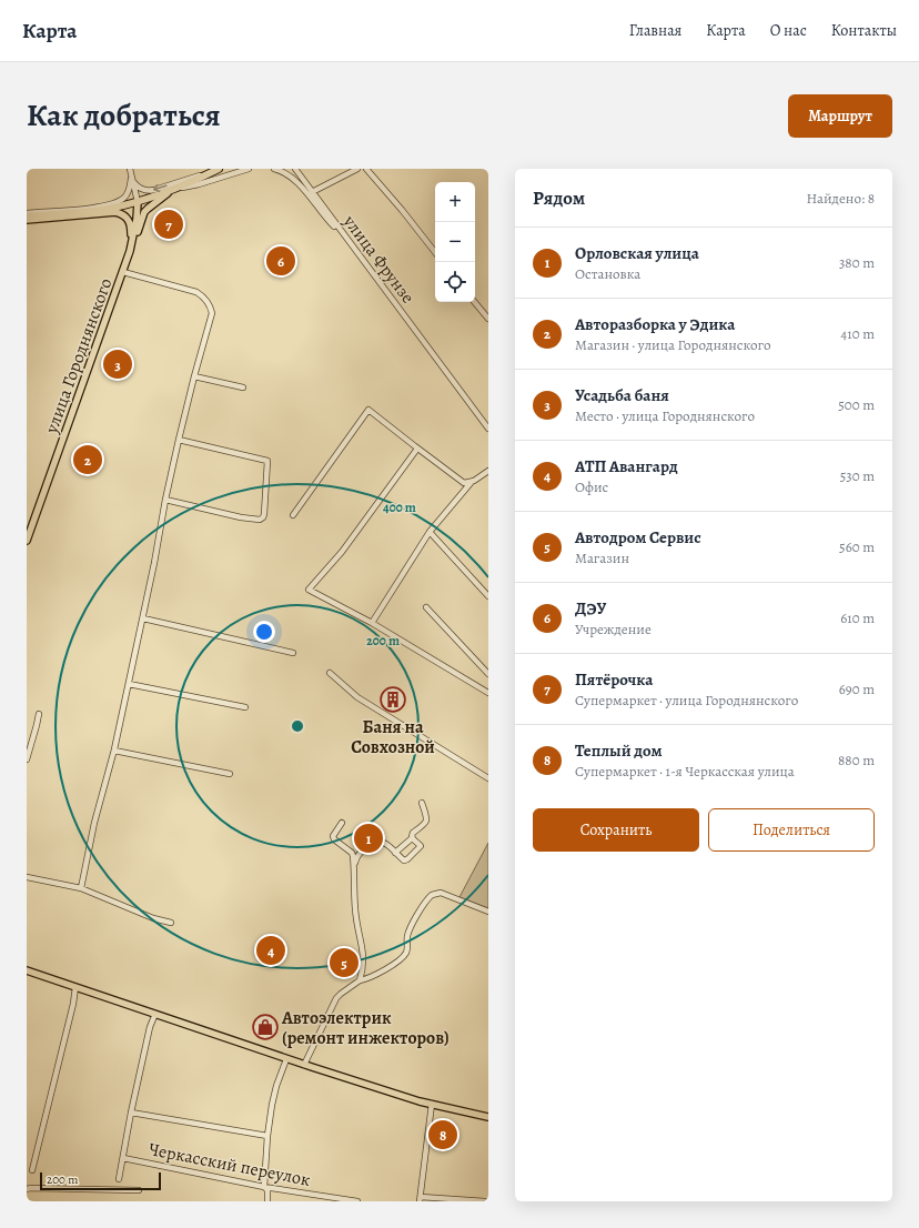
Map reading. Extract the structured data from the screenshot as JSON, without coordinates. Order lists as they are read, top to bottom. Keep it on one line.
{"streets":{"main road":["улица Городнянского"],"street":["улица Фрунзе","Черкасский переулок"]},"places":{"building":["Баня на Совхозной"],"shop":["Автоэлектрик (ремонт инжекторов)"]},"scale_bar":"200 m","page":{"header":"Карта","nav":["Главная","Карта","О нас","Контакты"],"title":"Как добраться","buttons":["Маршрут",["Сохранить","Поделиться"]],"heading":["Рядом","Найдено: 8"],"map_buttons":["+","−"],"pins":["7","6","3","2","1","4","5","8"],"list":[{"mark":"1","name":"Орловская улица","note":"Остановка","value":"380 m"},{"mark":"2","name":"Авторазборка у Эдика","note":"Магазин · улица Городнянского","value":"410 m"},{"mark":"3","name":"Усадьба баня","note":"Место · улица Городнянского","value":"500 m"},{"mark":"4","name":"АТП Авангард","note":"Офис","value":"530 m"},{"mark":"5","name":"Автодром Сервис","note":"Магазин","value":"560 m"},{"mark":"6","name":"ДЭУ","note":"Учреждение","value":"610 m"},{"mark":"7","name":"Пятёрочка","note":"Супермаркет · улица Городнянского","value":"690 m"},{"mark":"8","name":"Теплый дом","note":"Супермаркет · 1-я Черкасская улица","value":"880 m"}],"scale":"200 m"},"rings":["400 m","200 m"]}
